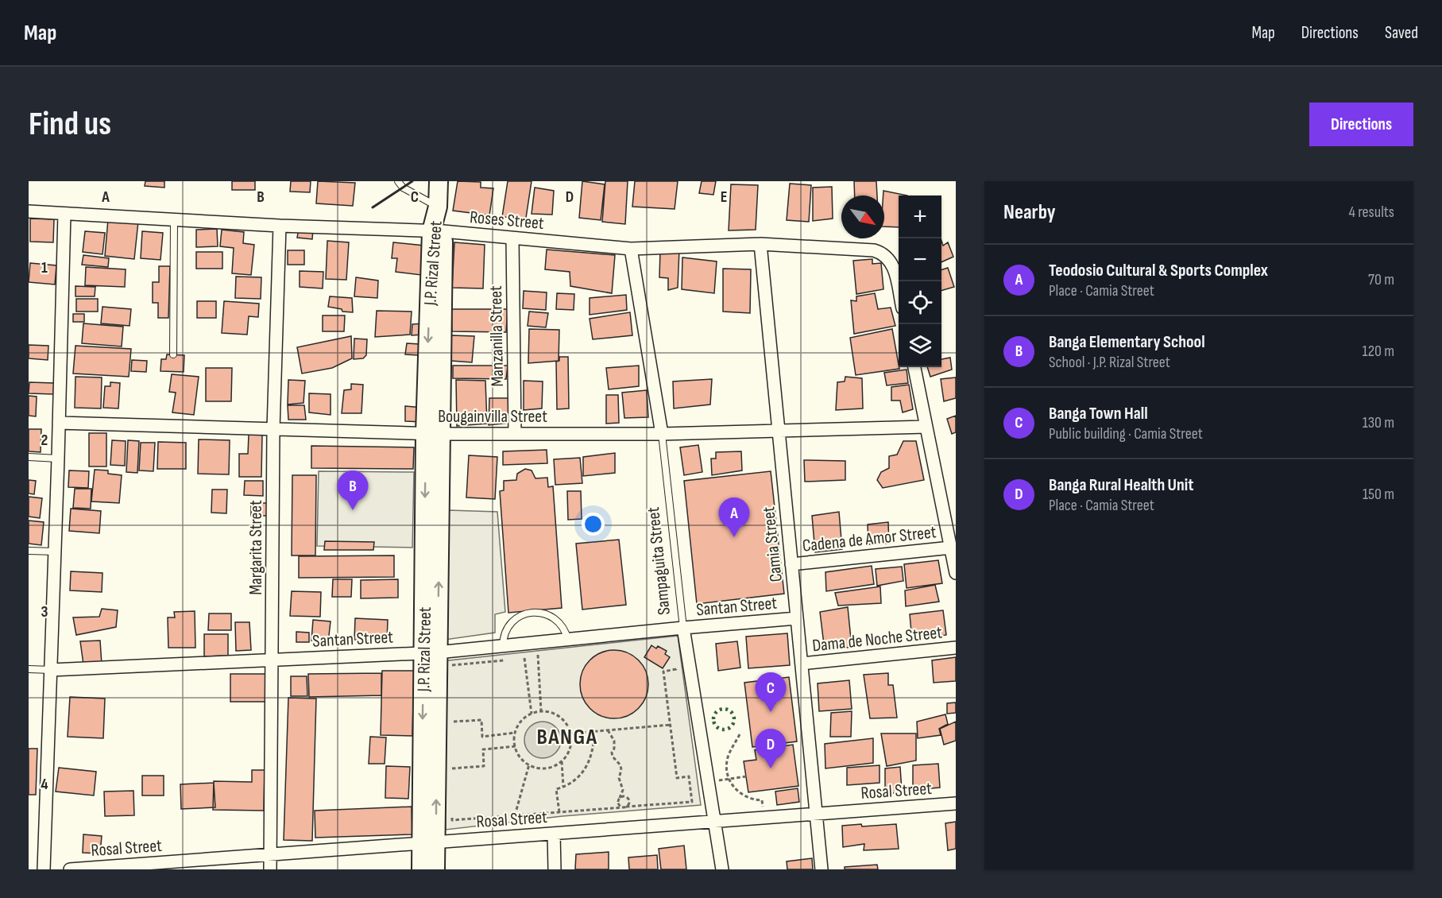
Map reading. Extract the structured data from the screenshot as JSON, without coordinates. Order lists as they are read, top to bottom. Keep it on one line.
{"streets":{"main road":["J.P. Rizal Street"],"street":["Roses Street","Manzanilla Street","Bougainvilla Street","Cadena de Amor Street","Camia Street","Margarita Street","Sampaguita Street","Santan Street","Dama de Noche Street","Rosal Street"]},"crossings":[["Roses Street","J.P. Rizal Street"],["Roses Street","Manzanilla Street"],["Roses Street","Camia Street"],["Roses Street","Margarita Street"],["Roses Street","Sampaguita Street"],["J.P. Rizal Street","Bougainvilla Street"],["J.P. Rizal Street","Santan Street"],["J.P. Rizal Street","Rosal Street"],["Manzanilla Street","Bougainvilla Street"],["Bougainvilla Street","Camia Street"],["Bougainvilla Street","Margarita Street"],["Bougainvilla Street","Sampaguita Street"],["Cadena de Amor Street","Camia Street"],["Camia Street","Santan Street"],["Camia Street","Dama de Noche Street"],["Camia Street","Rosal Street"],["Margarita Street","Santan Street"],["Margarita Street","Rosal Street"],["Sampaguita Street","Santan Street"],["Sampaguita Street","Rosal Street"]],"districts":["BANGA"],"north":"bottom right","page":{"header":"Map","nav":["Map","Directions","Saved"],"buttons":"Directions","title":"Find us","heading":["Nearby","4 results"],"map_buttons":["+","−"],"list":[{"mark":"A","name":"Teodosio Cultural & Sports Complex","note":"Place · Camia Street","value":"70 m"},{"mark":"B","name":"Banga Elementary School","note":"School · J.P. Rizal Street","value":"120 m"},{"mark":"C","name":"Banga Town Hall","note":"Public building · Camia Street","value":"130 m"},{"mark":"D","name":"Banga Rural Health Unit","note":"Place · Camia Street","value":"150 m"}],"pins":["B","A","C","D"]},"grid":{"columns":["A","B","C","D","E"],"rows":["1","2","3","4"]}}
